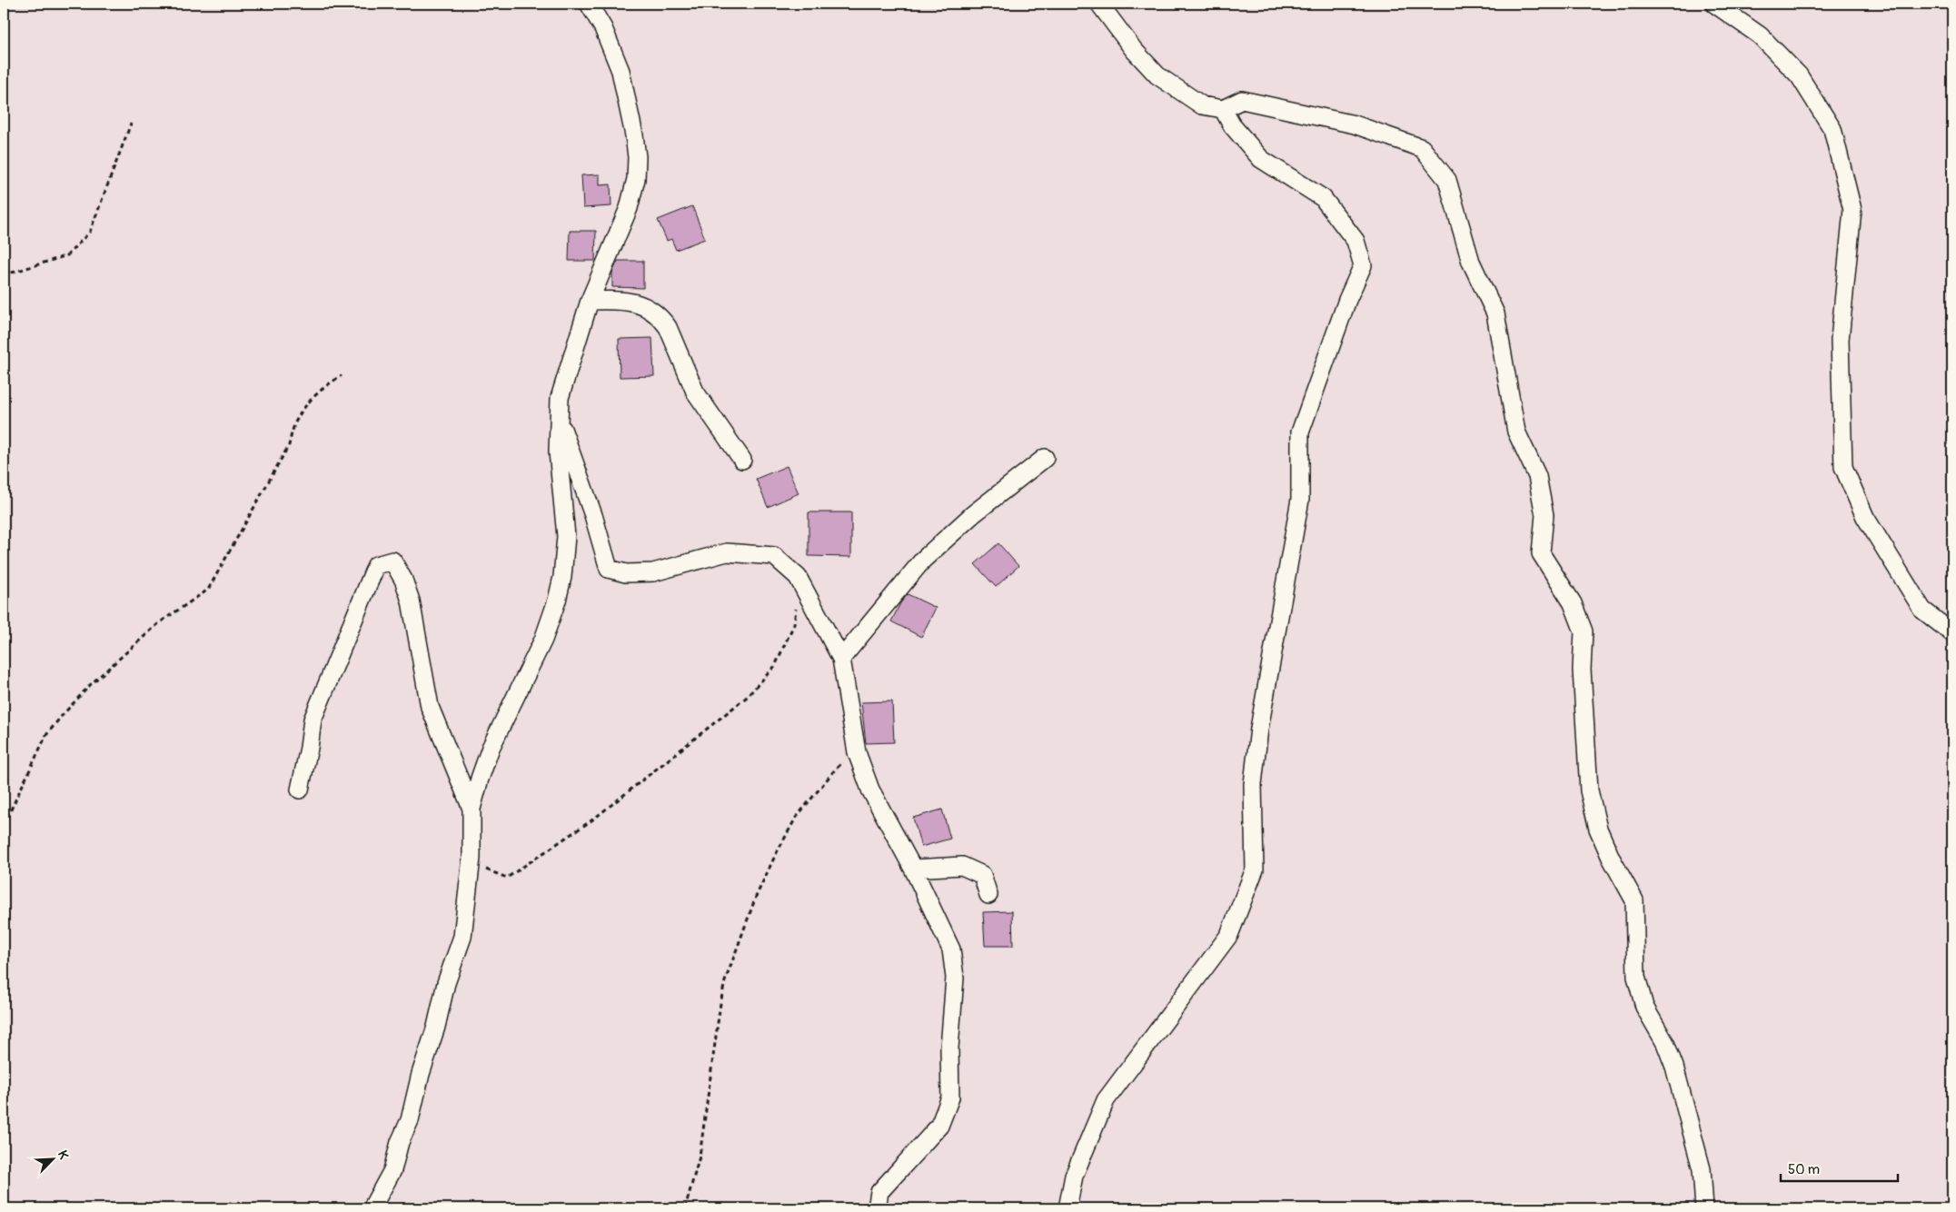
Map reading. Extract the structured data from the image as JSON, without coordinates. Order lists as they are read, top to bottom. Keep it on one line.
{"scale_bar":"50 m","north":"top right"}
